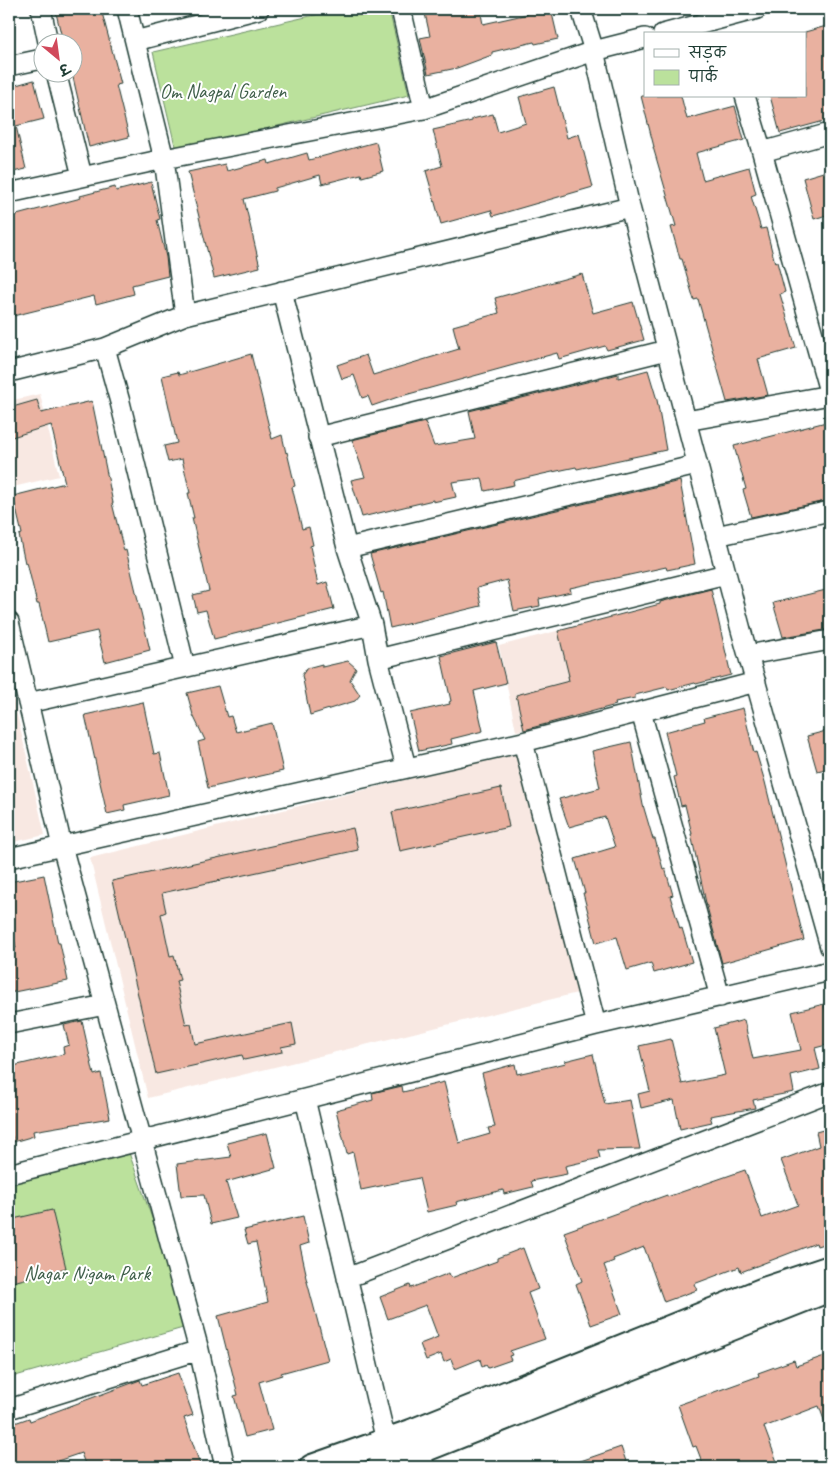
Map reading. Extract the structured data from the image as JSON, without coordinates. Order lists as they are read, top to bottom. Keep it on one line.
{"parks":["Om Nagpal Garden","Nagar Nigam Park"],"legend":["सड़क","पार्क"],"north":"bottom right"}
